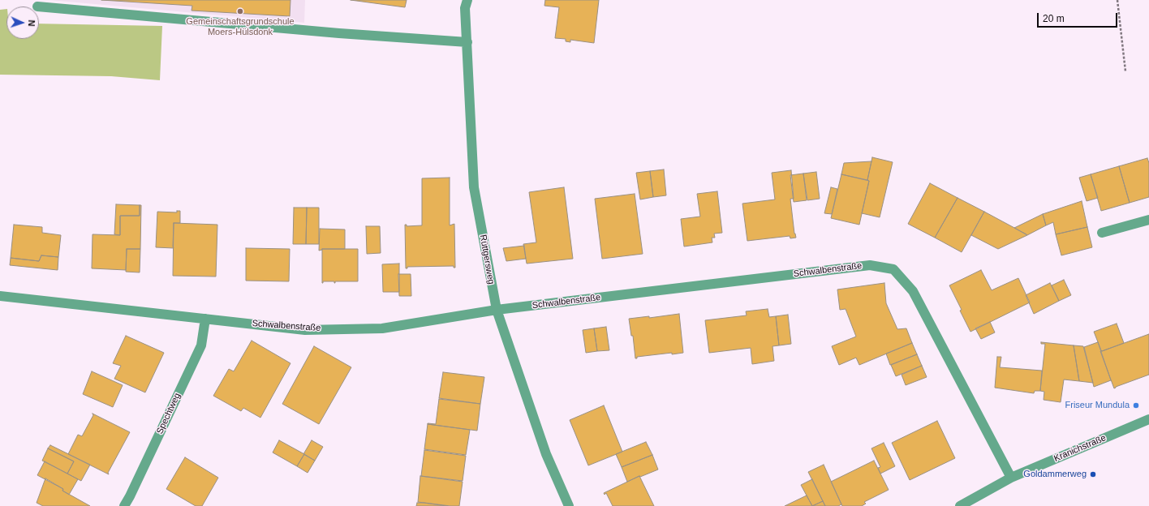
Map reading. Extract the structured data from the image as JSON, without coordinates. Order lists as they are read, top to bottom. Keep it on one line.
{"streets":{"street":["Rüttgersweg","Schwalbenstraße","Spechtweg","Kranichstraße"]},"crossings":[["Rüttgersweg","Schwalbenstraße"],["Schwalbenstraße","Spechtweg"],["Schwalbenstraße","Kranichstraße"]],"places":["Gemeinschaftsgrundschule Moers-Hülsdonk","Friseur Mundula","Goldammerweg"],"scale_bar":"20 m","north":"right"}
